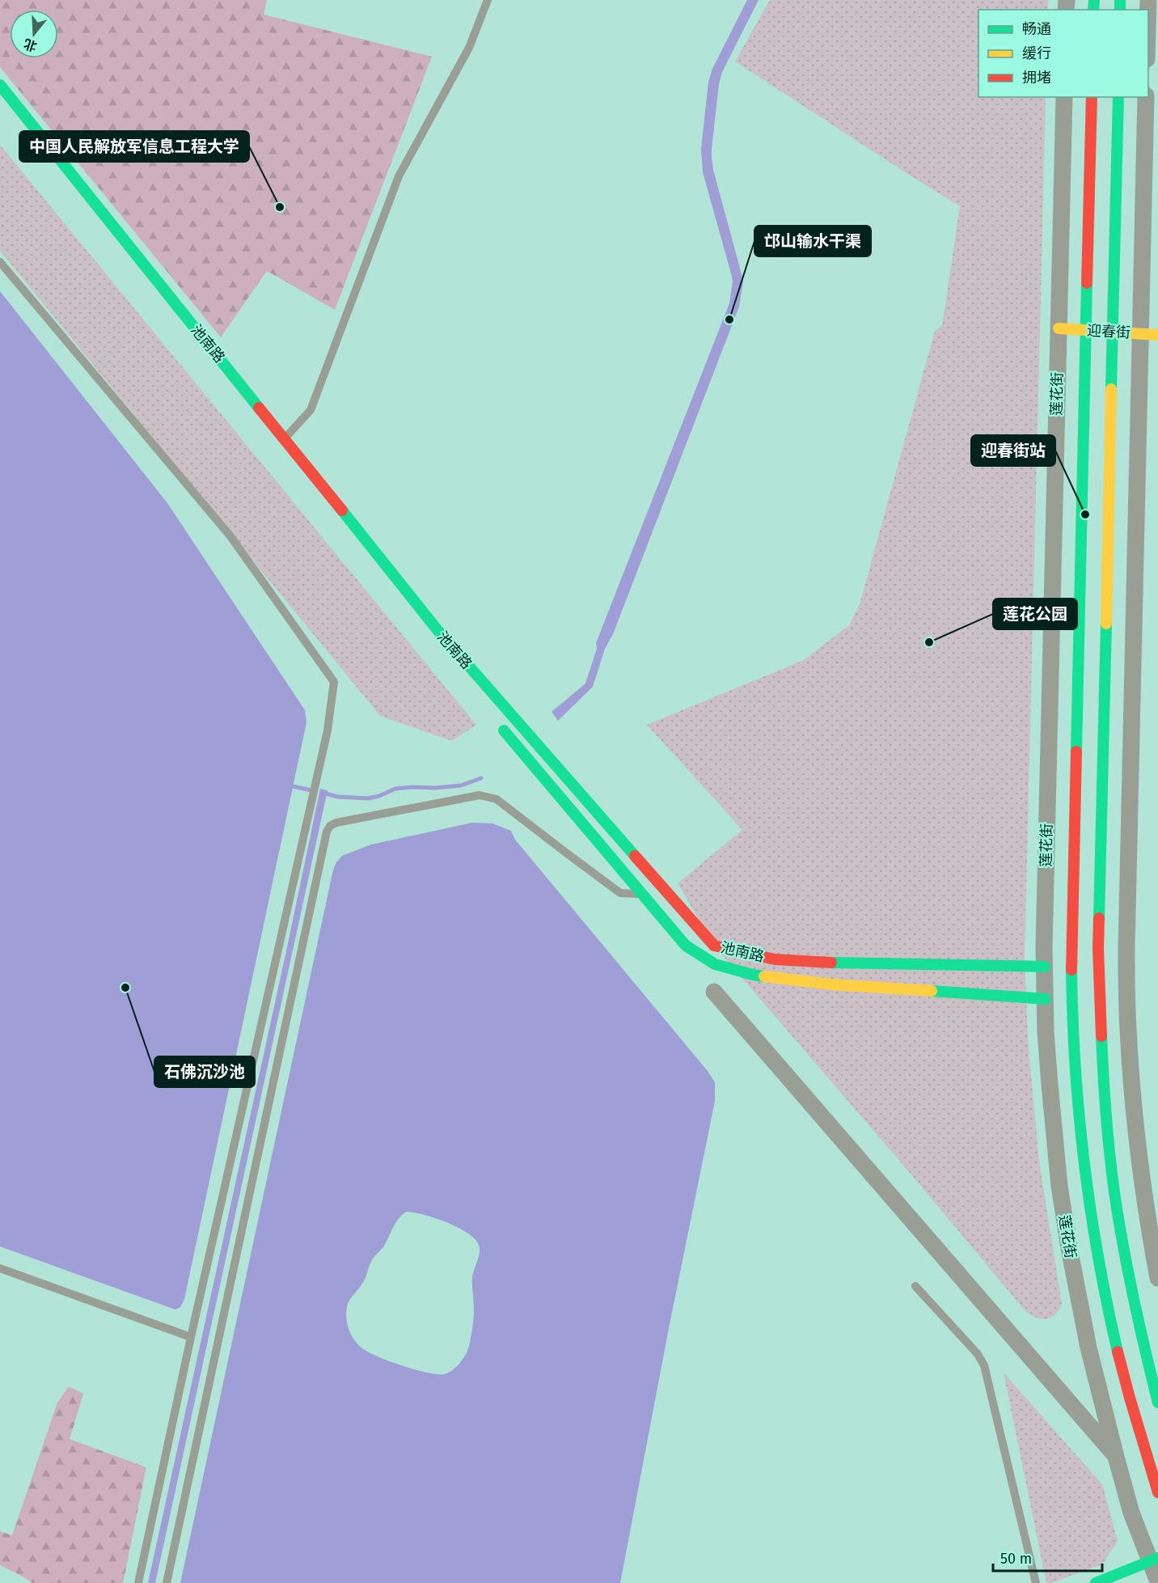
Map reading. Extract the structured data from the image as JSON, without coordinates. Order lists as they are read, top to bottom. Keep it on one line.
{"streets":{"main road":["迎春街","池南路","莲花街"]},"crossings":[["迎春街","莲花街"],["池南路","莲花街"]],"places":["中国人民解放军信息工程大学","邙山输水干渠","迎春街站","莲花公园","石佛沉沙池"],"legend":["畅通","缓行","拥堵"],"scale_bar":"50 m","north":"bottom"}
